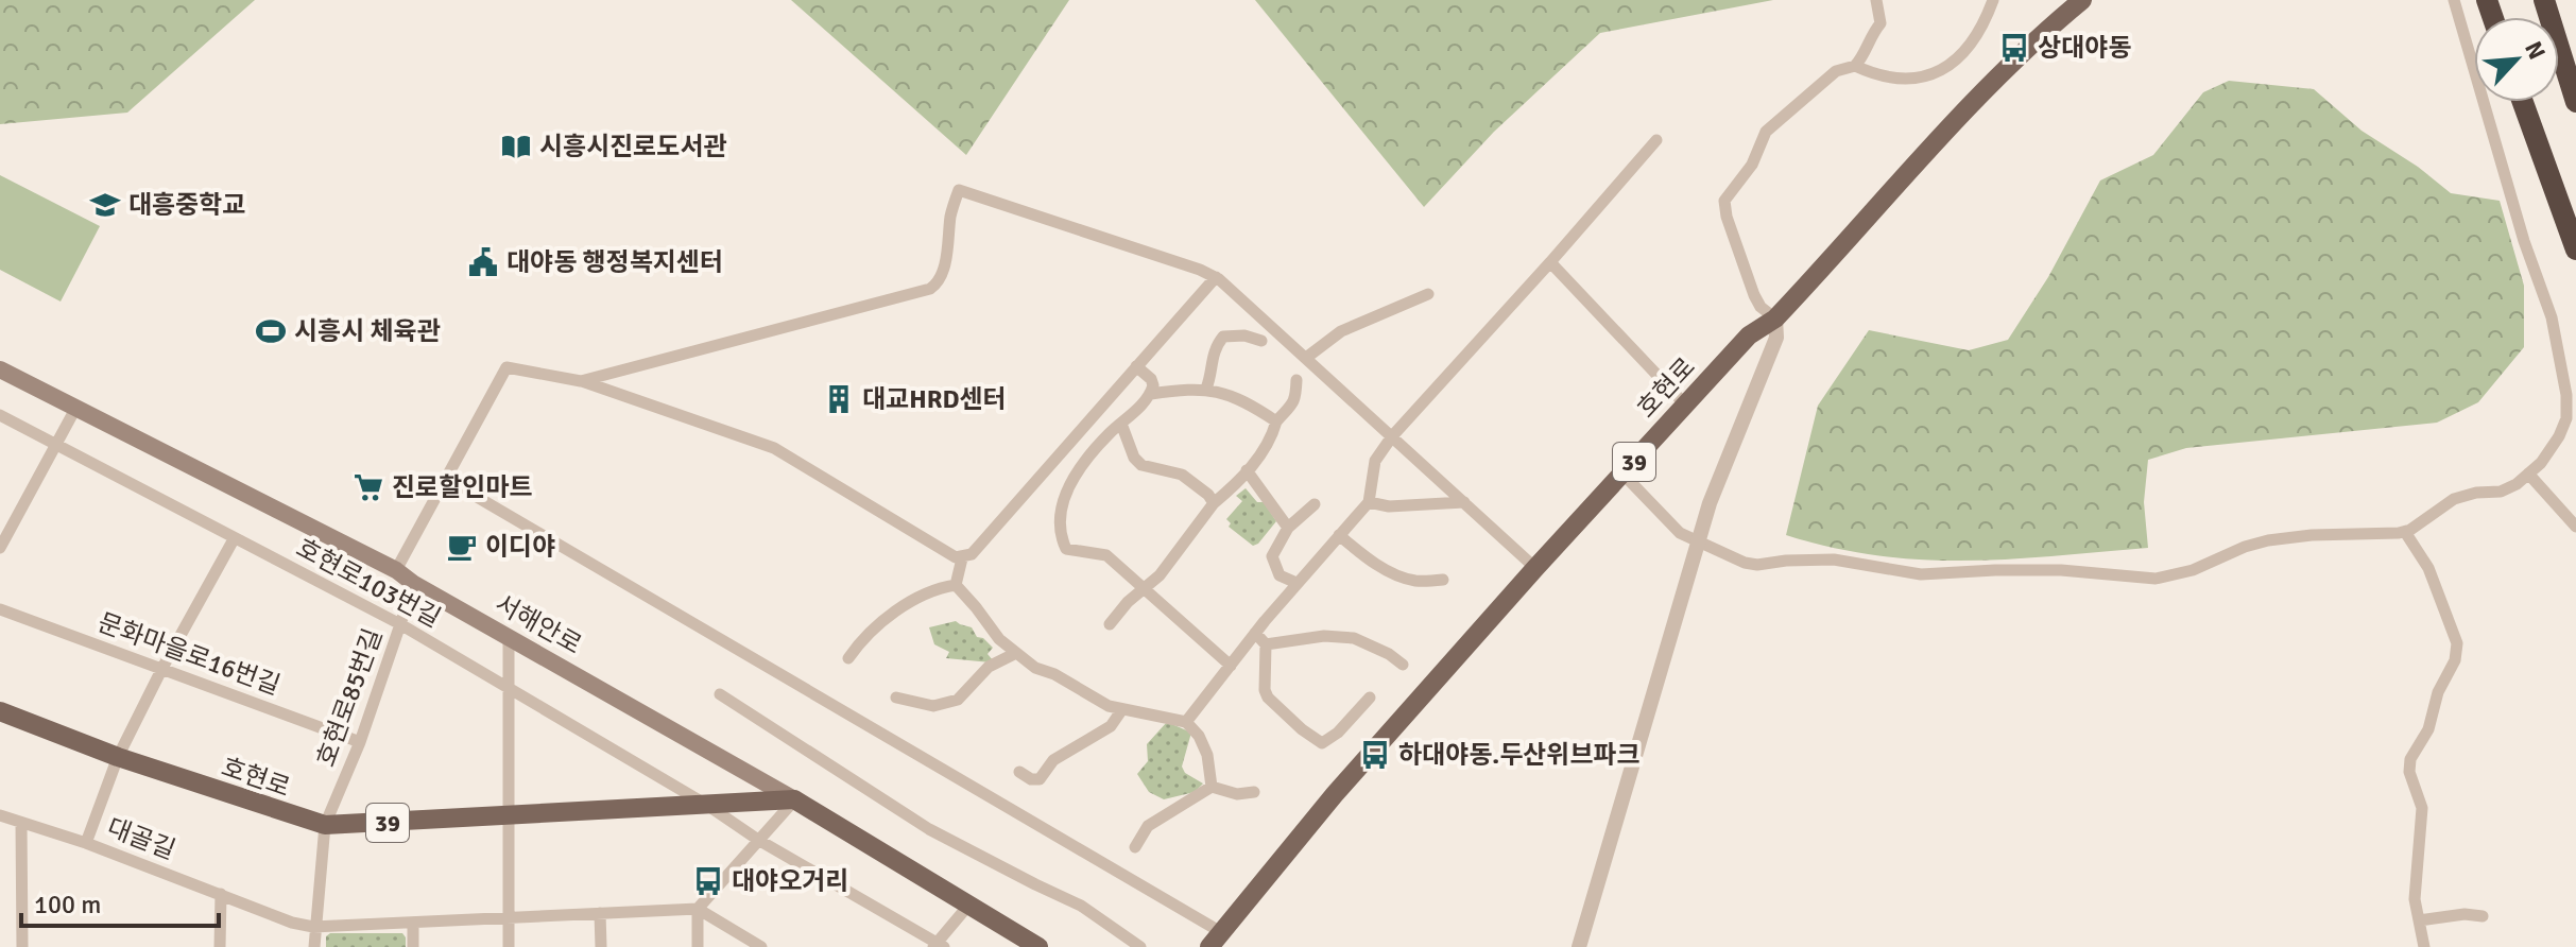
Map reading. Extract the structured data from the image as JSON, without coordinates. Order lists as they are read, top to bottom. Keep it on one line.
{"streets":{"main road":["호현로","39","서해안로"],"street":["호현로103번길","문화마을로16번길","호현로85번길","대골길"]},"crossings":[["호현로","호현로103번길"],["호현로","서해안로"],["호현로","호현로85번길"],["호현로103번길","호현로85번길"],["서해안로","호현로85번길"],["문화마을로16번길","호현로85번길"],["호현로85번길","대골길"]],"places":{"bus stop":["상대야동","하대야동.두산위브파크","대야오거리"],"library":["시흥시진로도서관"],"school or university":["대흥중학교"],"public building":["대야동 행정복지센터"],"sports":["시흥시 체육관"],"building":["대교HRD센터"],"supermarket":["진로할인마트"],"cafe":["이디야"]},"scale_bar":"100 m","north":"top right"}
